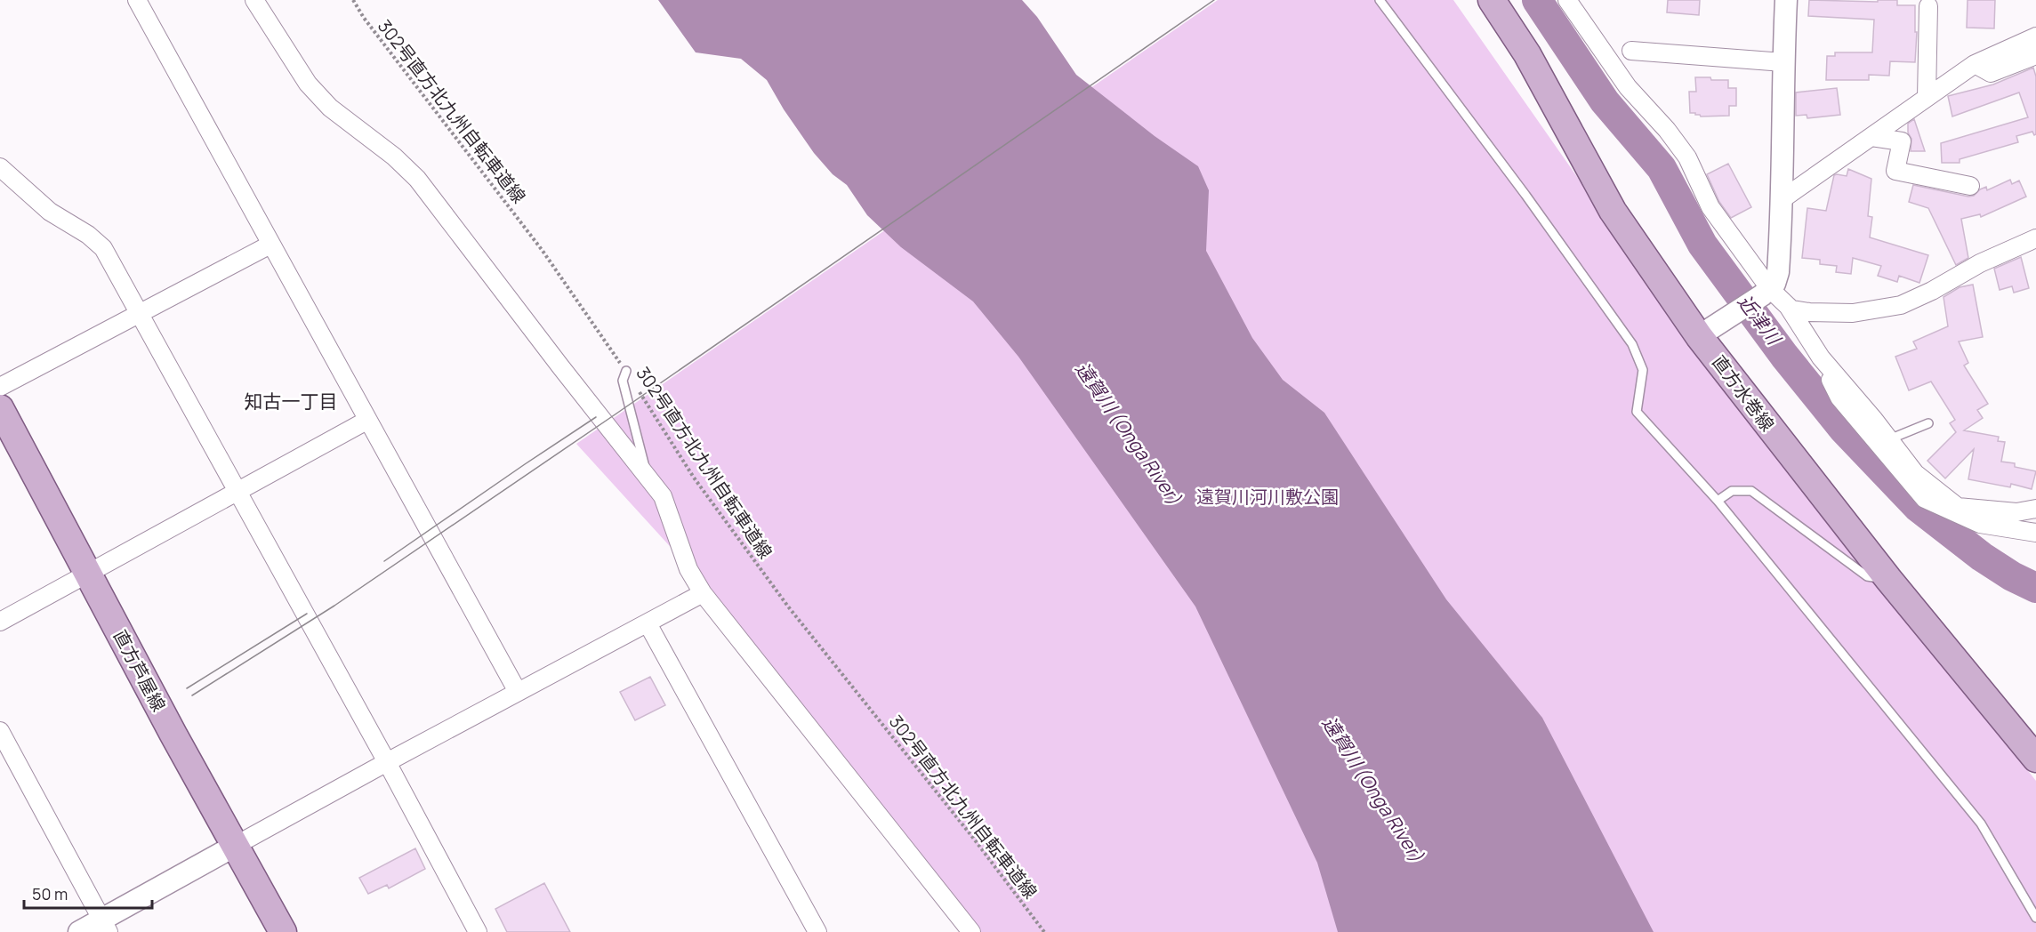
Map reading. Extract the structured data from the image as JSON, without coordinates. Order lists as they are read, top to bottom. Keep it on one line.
{"streets":{"main road":["直方水巻線","直方芦屋線"],"path":["302号直方北九州自転車道線"]},"districts":["知古一丁目"],"water":["近津川","遠賀川 (Onga River)"],"parks":["遠賀川河川敷公園"],"scale_bar":"50 m"}
